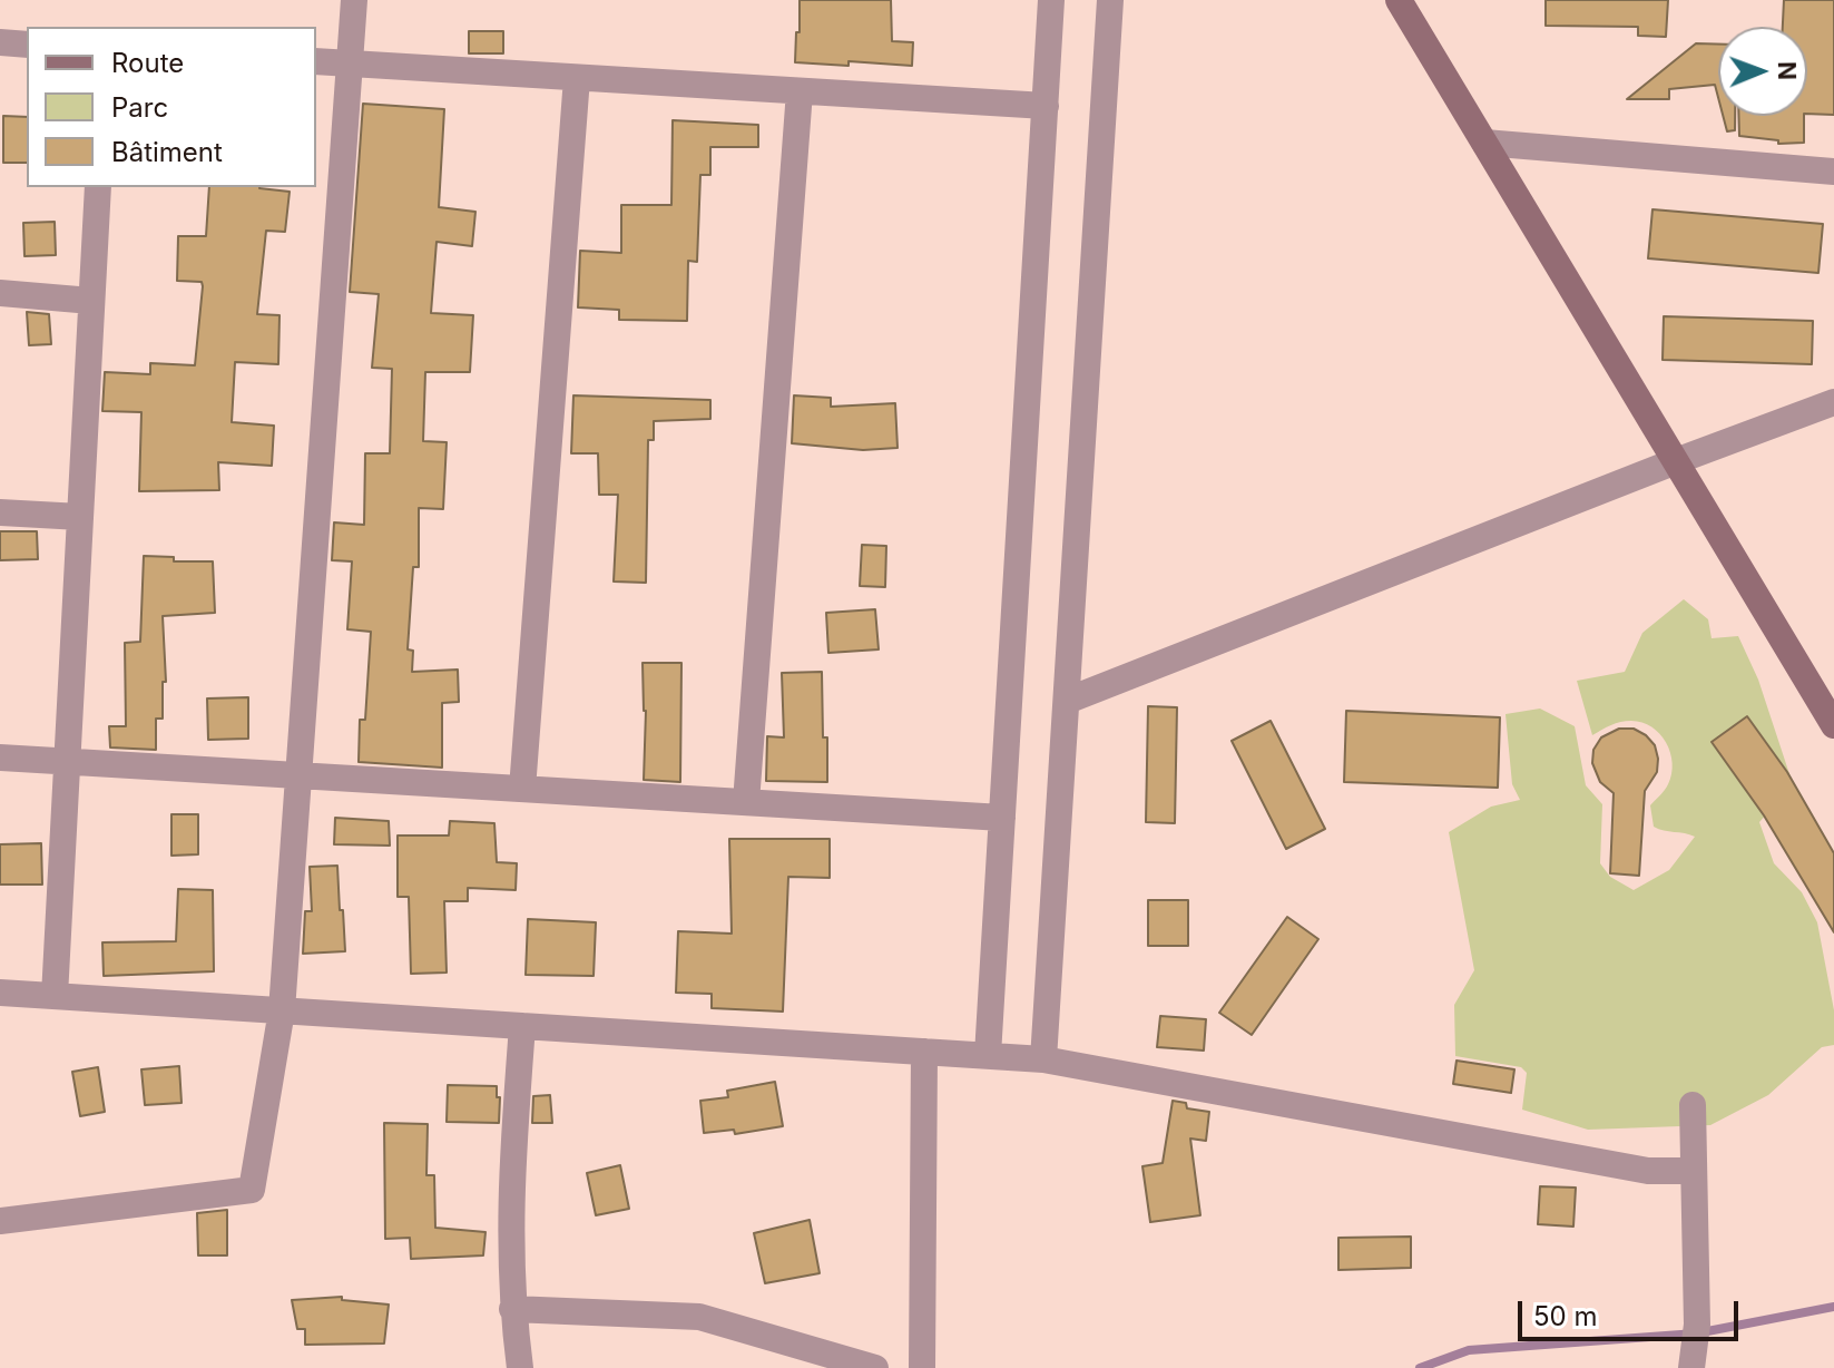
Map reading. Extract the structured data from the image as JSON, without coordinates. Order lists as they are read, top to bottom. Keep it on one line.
{"legend":["Route","Parc","Bâtiment"],"scale_bar":"50 m","north":"right"}
